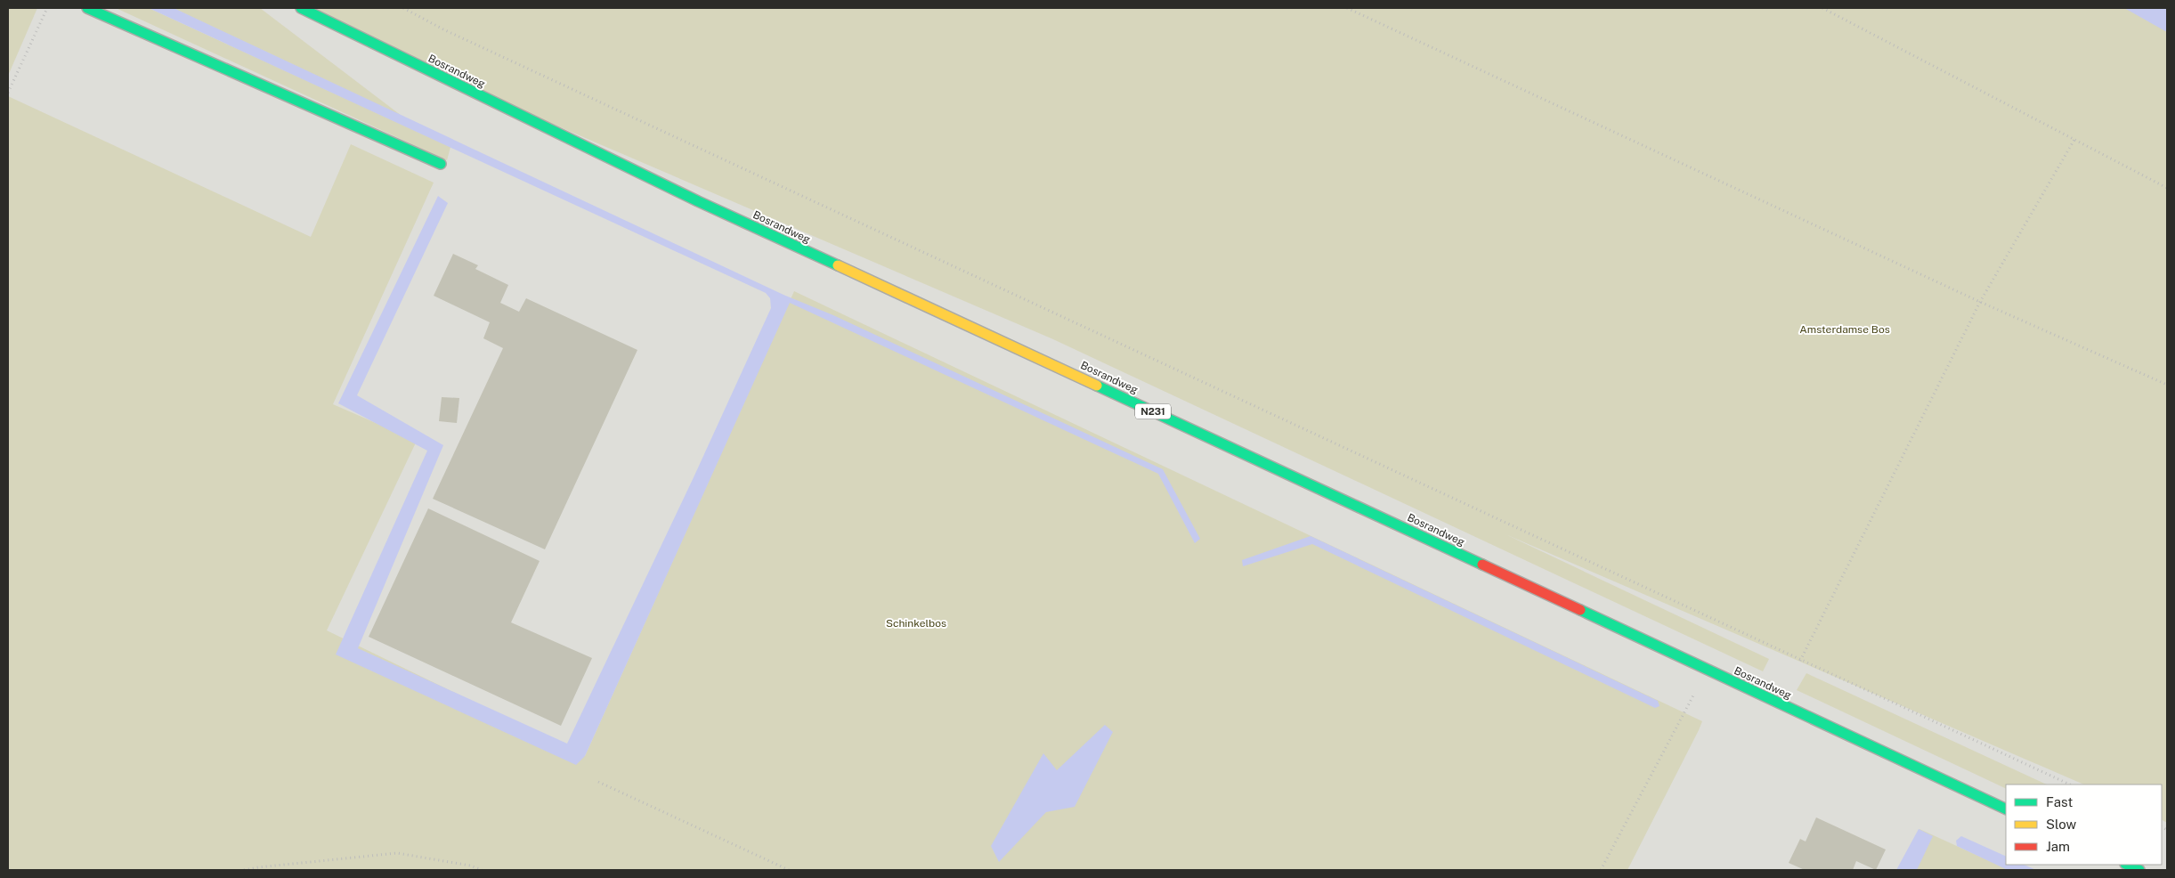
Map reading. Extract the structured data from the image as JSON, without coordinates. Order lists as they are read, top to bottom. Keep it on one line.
{"streets":{"main road":["Bosrandweg","N231"]},"parks":["Amsterdamse Bos","Schinkelbos"],"legend":["Fast","Slow","Jam"]}
